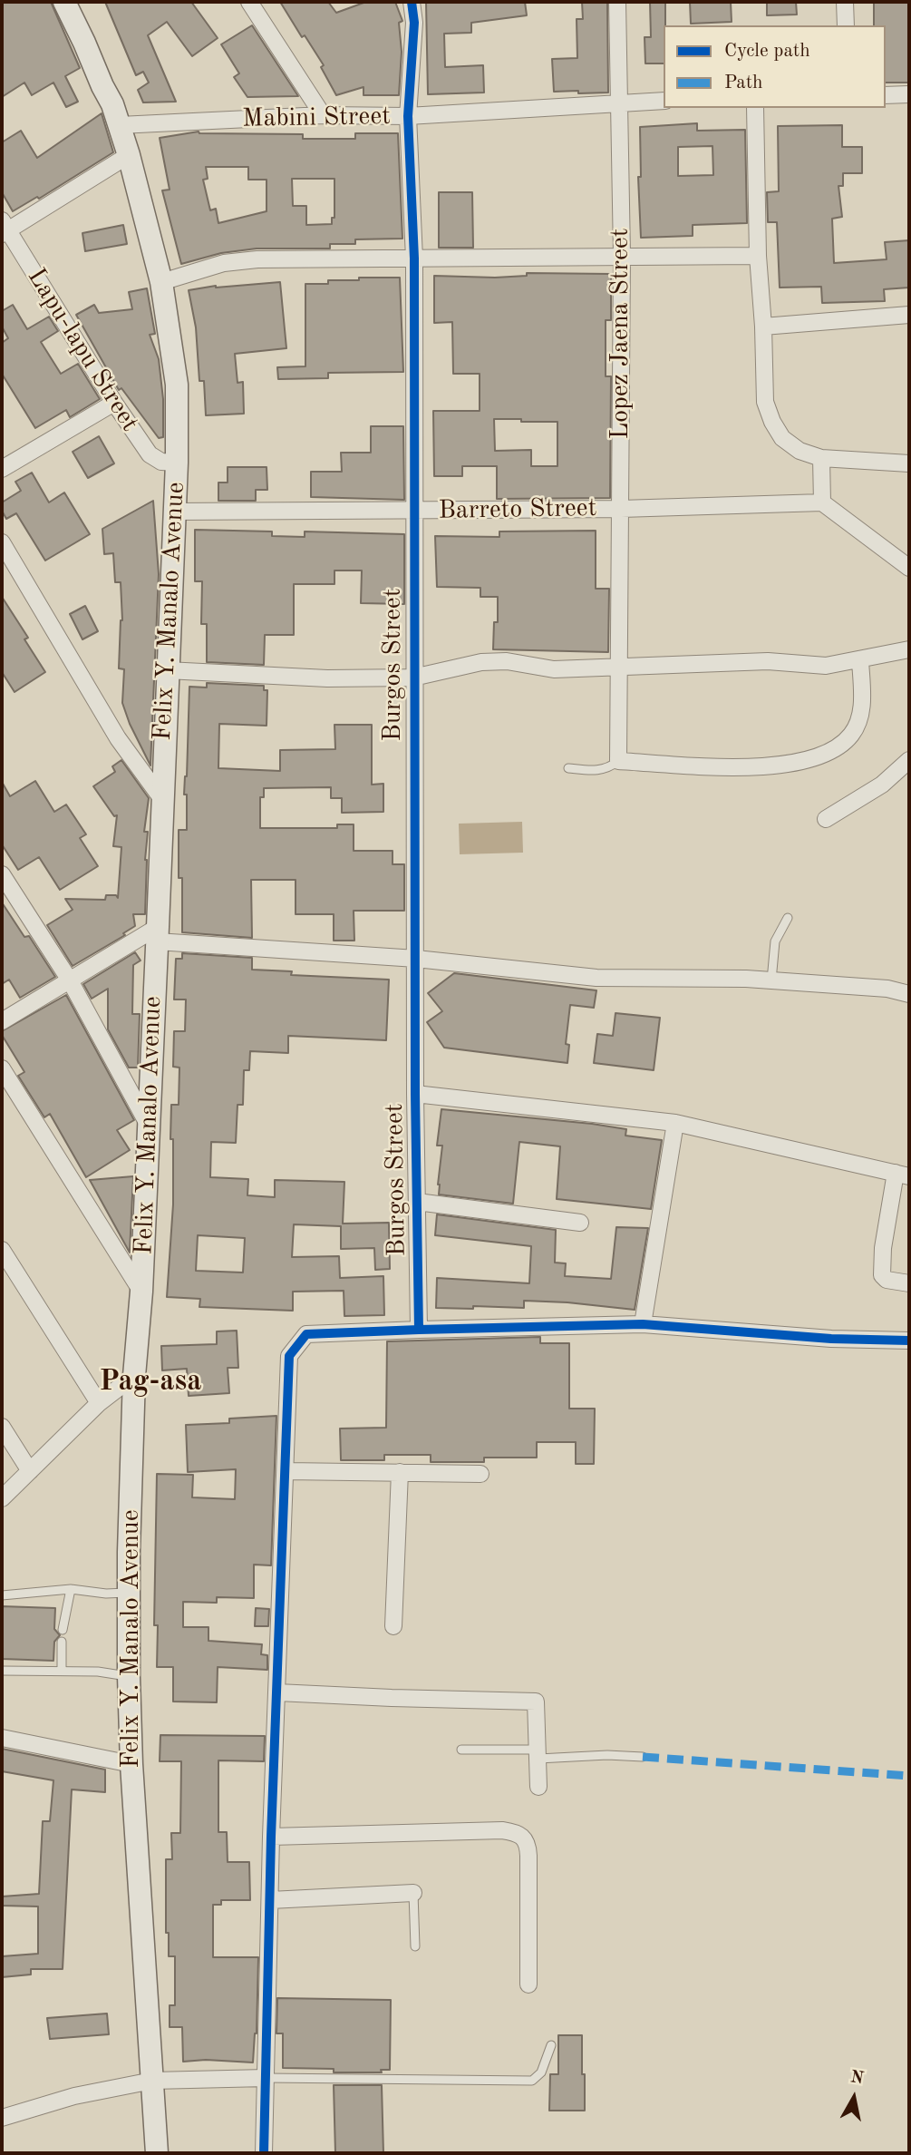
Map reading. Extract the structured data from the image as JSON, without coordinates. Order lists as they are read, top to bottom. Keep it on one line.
{"streets":{"main road":["Felix Y. Manalo Avenue"],"street":["Mabini Street","Lopez Jaena Street","Lapu-lapu Street","Barreto Street","Burgos Street"]},"crossings":[["Mabini Street","Lopez Jaena Street"],["Mabini Street","Felix Y. Manalo Avenue"],["Mabini Street","Burgos Street"],["Lopez Jaena Street","Barreto Street"],["Lapu-lapu Street","Felix Y. Manalo Avenue"],["Barreto Street","Felix Y. Manalo Avenue"],["Barreto Street","Burgos Street"]],"districts":["Pag-asa"],"legend":["Cycle path","Path"],"north":"top"}
